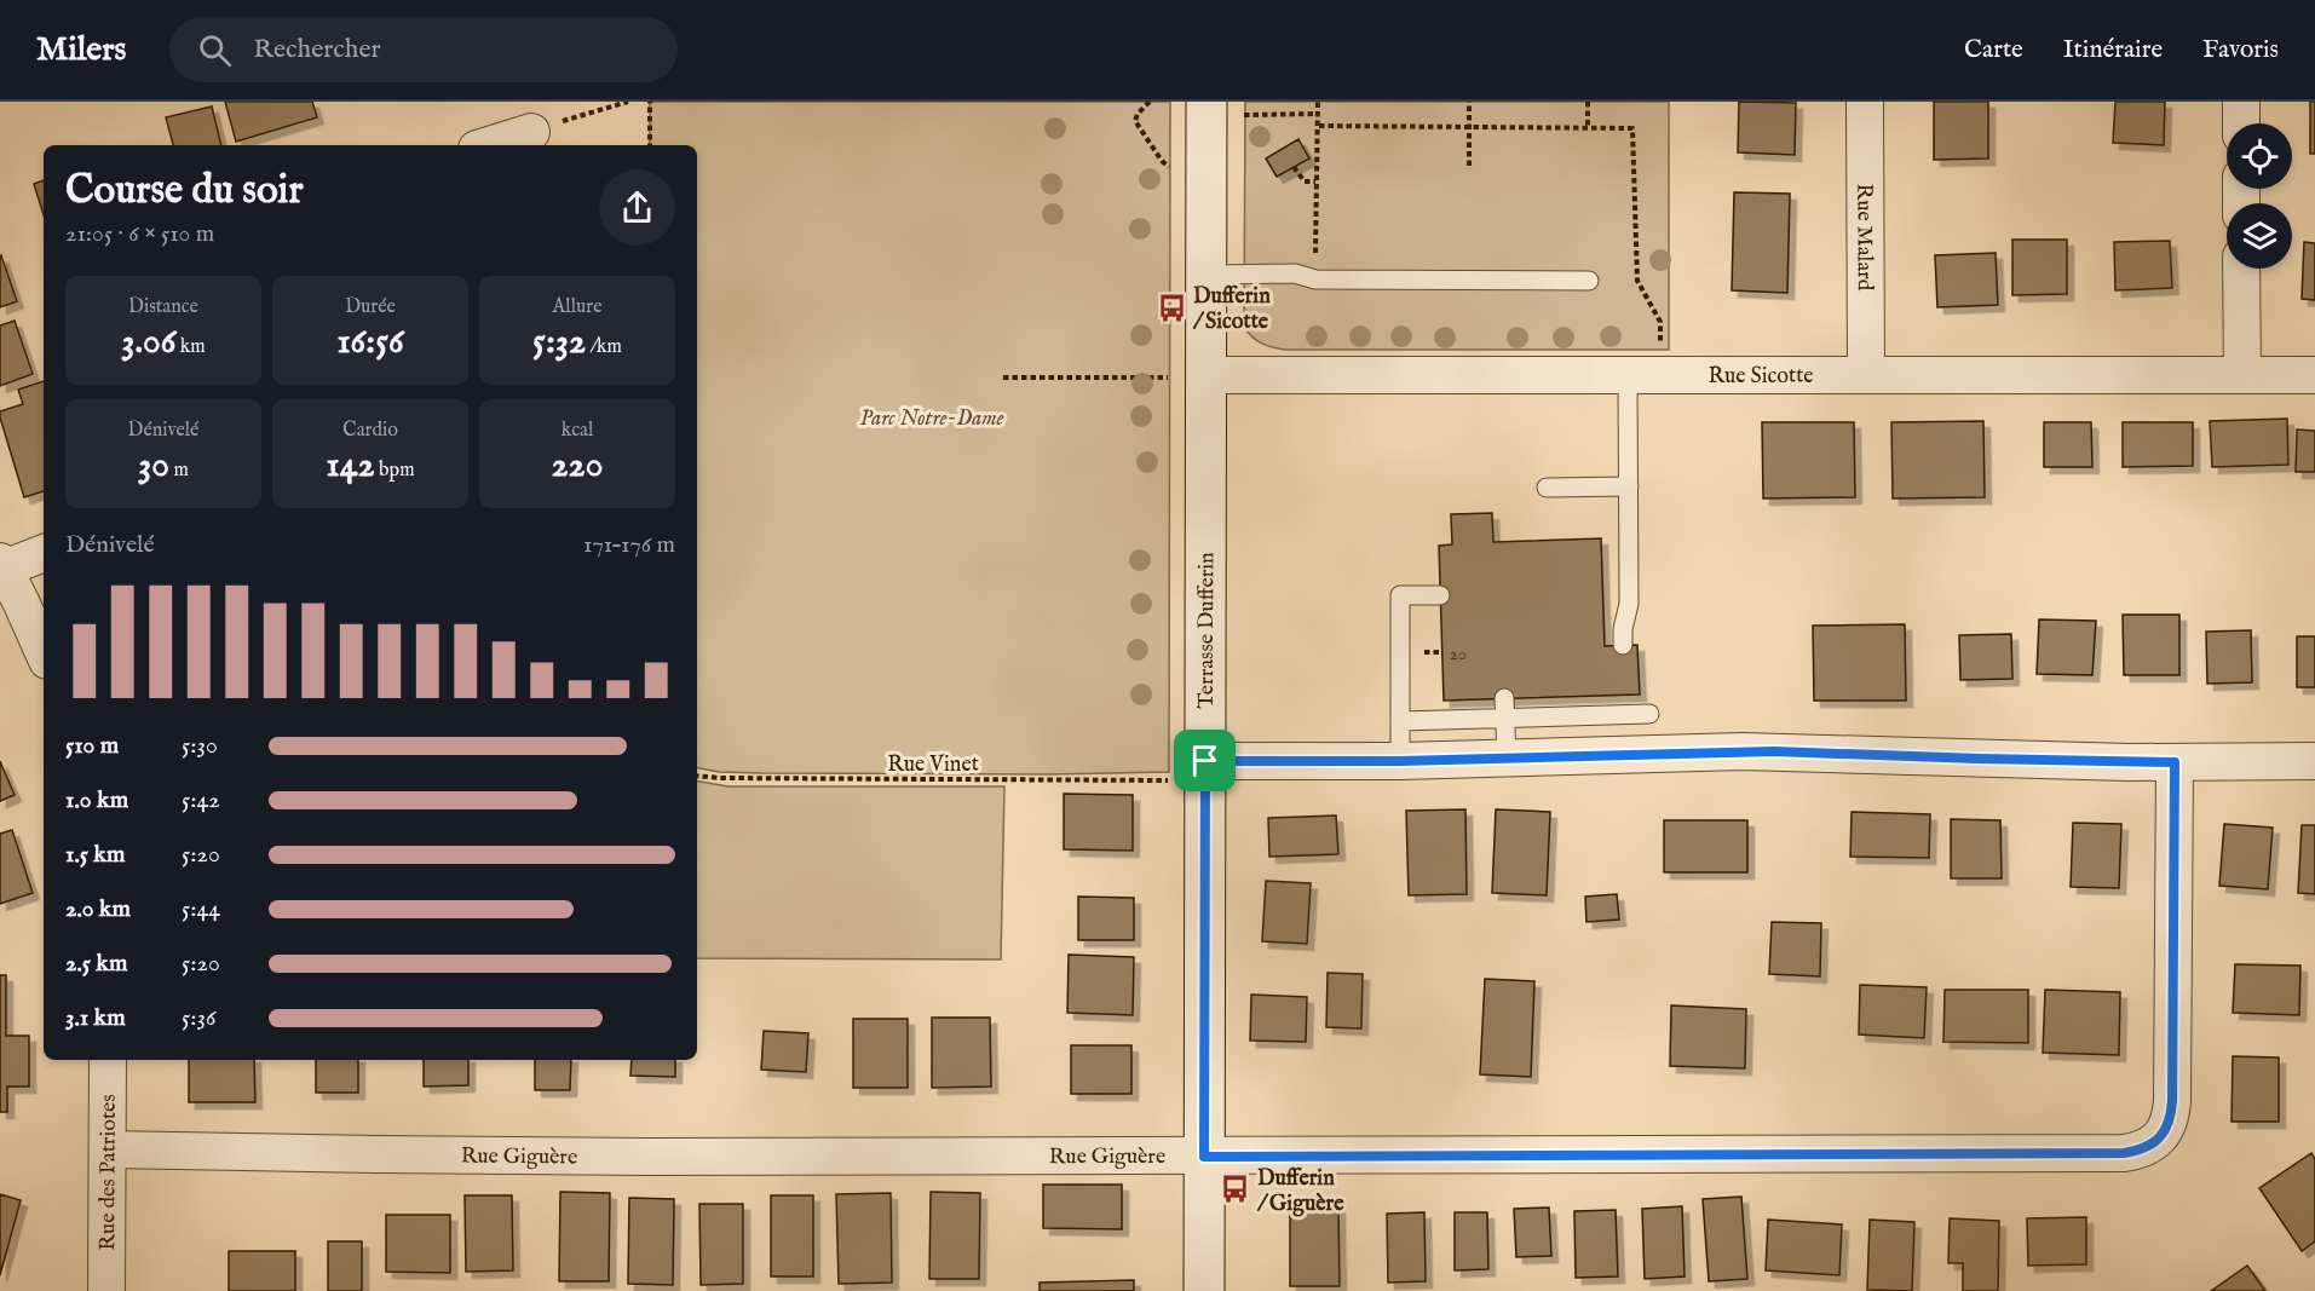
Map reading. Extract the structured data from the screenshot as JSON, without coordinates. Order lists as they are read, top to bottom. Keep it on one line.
{"streets":{"street":["Rue Malard","Rue Sicotte","Terrasse Dufferin","Rue Giguère","Rue des Patriotes"],"path":["Rue Vinet"]},"crossings":[["Rue Malard","Rue Sicotte"],["Rue Sicotte","Terrasse Dufferin"],["Terrasse Dufferin","Rue Vinet"],["Terrasse Dufferin","Rue Giguère"],["Rue Giguère","Rue des Patriotes"]],"parks":["Parc Notre-Dame"],"places":{"bus stop":["Dufferin / Sicotte","Dufferin / Giguère"]},"house_numbers":["20"],"page":{"header":"Milers","search":"Rechercher","nav":["Carte","Itinéraire","Favoris"],"heading":["Course du soir","21:05 · 6 × 510 m"],"stats":[["Distance","3.06 km"],["Durée","16:56"],["Allure","5:32 /km"],["Dénivelé","30 m"],["Cardio","142 bpm"],["kcal","220"]],"chart":["Dénivelé","171–176 m"],"list":[{"name":"510 m","note":"5:30"},{"name":"1.0 km","note":"5:42"},{"name":"1.5 km","note":"5:20"},{"name":"2.0 km","note":"5:44"},{"name":"2.5 km","note":"5:20"},{"name":"3.1 km","note":"5:36"}]}}
